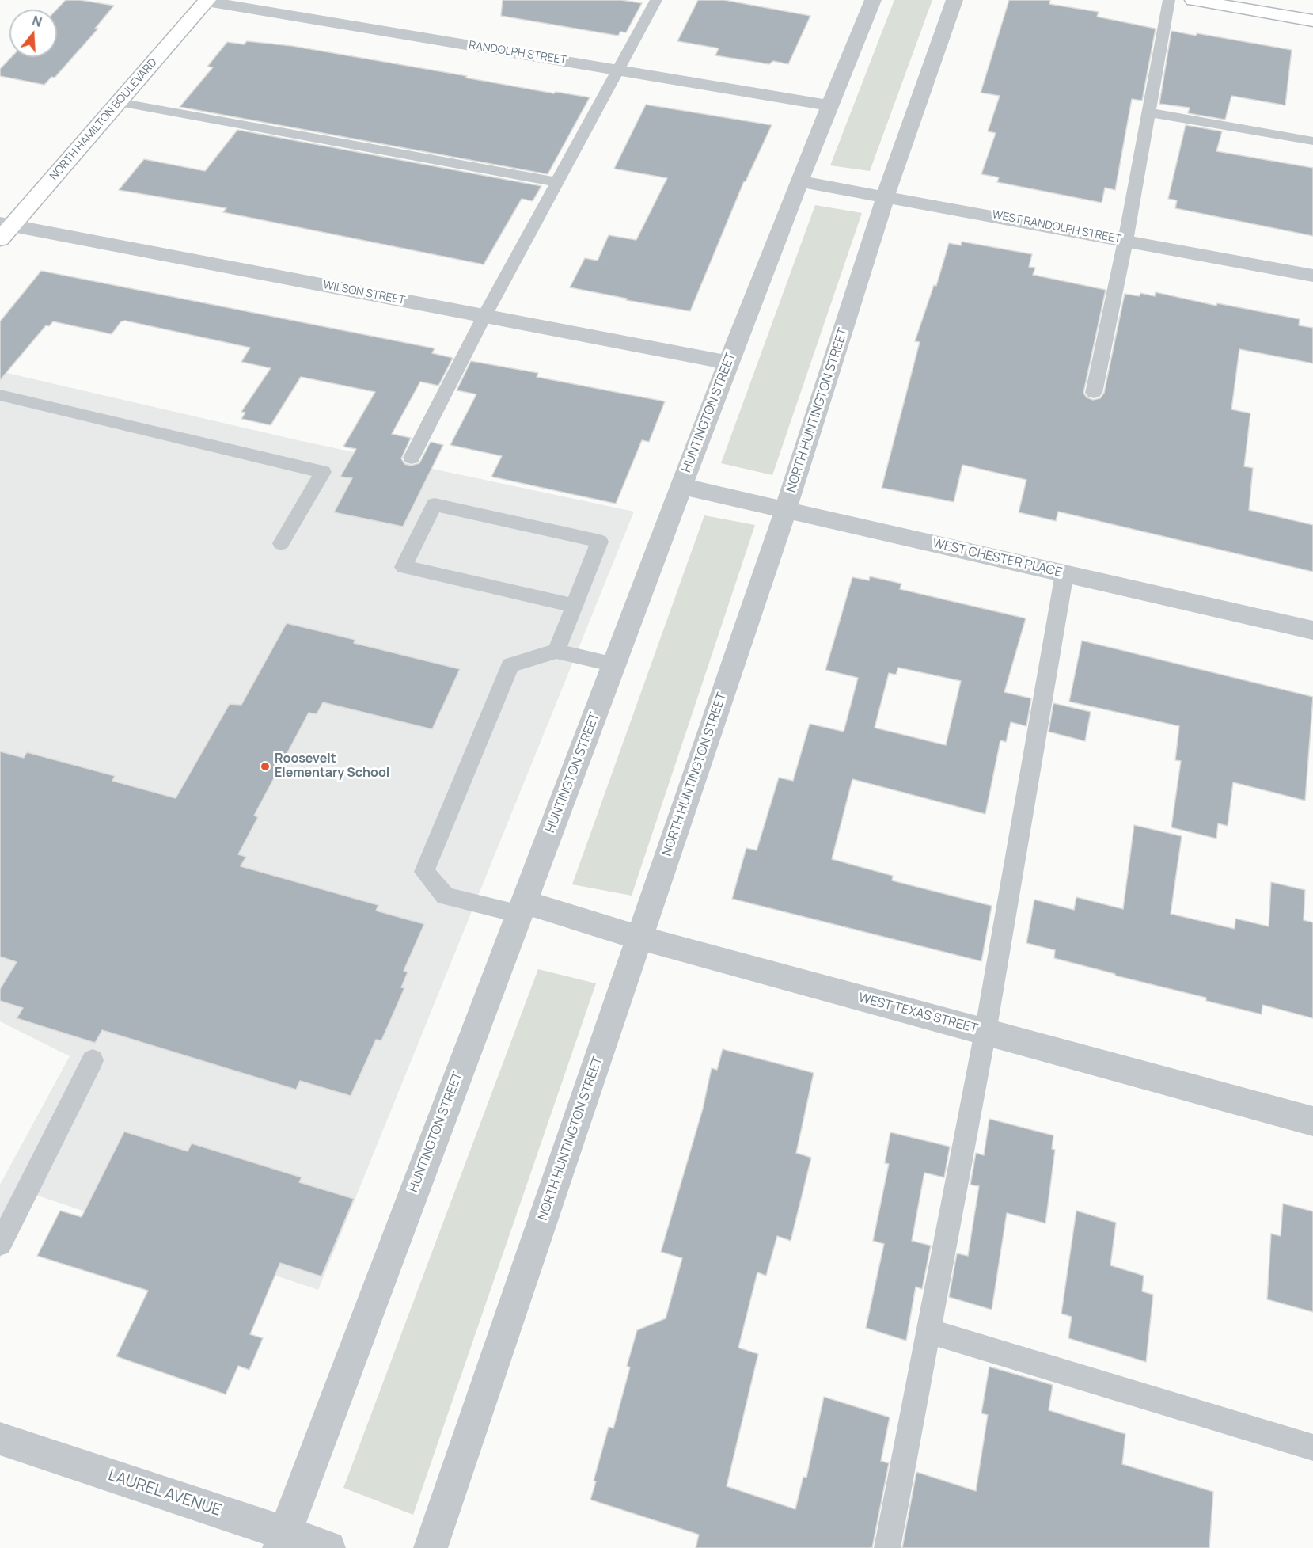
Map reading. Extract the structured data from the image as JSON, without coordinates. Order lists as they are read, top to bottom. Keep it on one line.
{"streets":{"street":["RANDOLPH STREET","NORTH HAMILTON BOULEVARD","WEST RANDOLPH STREET","WILSON STREET","NORTH HUNTINGTON STREET","HUNTINGTON STREET","WEST CHESTER PLACE","WEST TEXAS STREET","LAUREL AVENUE"]},"crossings":[["RANDOLPH STREET","NORTH HAMILTON BOULEVARD"],["RANDOLPH STREET","HUNTINGTON STREET"],["NORTH HAMILTON BOULEVARD","WILSON STREET"],["WEST RANDOLPH STREET","NORTH HUNTINGTON STREET"],["WEST RANDOLPH STREET","HUNTINGTON STREET"],["WILSON STREET","HUNTINGTON STREET"],["NORTH HUNTINGTON STREET","WEST CHESTER PLACE"],["NORTH HUNTINGTON STREET","WEST TEXAS STREET"],["HUNTINGTON STREET","WEST CHESTER PLACE"],["HUNTINGTON STREET","WEST TEXAS STREET"],["HUNTINGTON STREET","LAUREL AVENUE"]],"places":["Roosevelt Elementary School"],"north":"top"}
